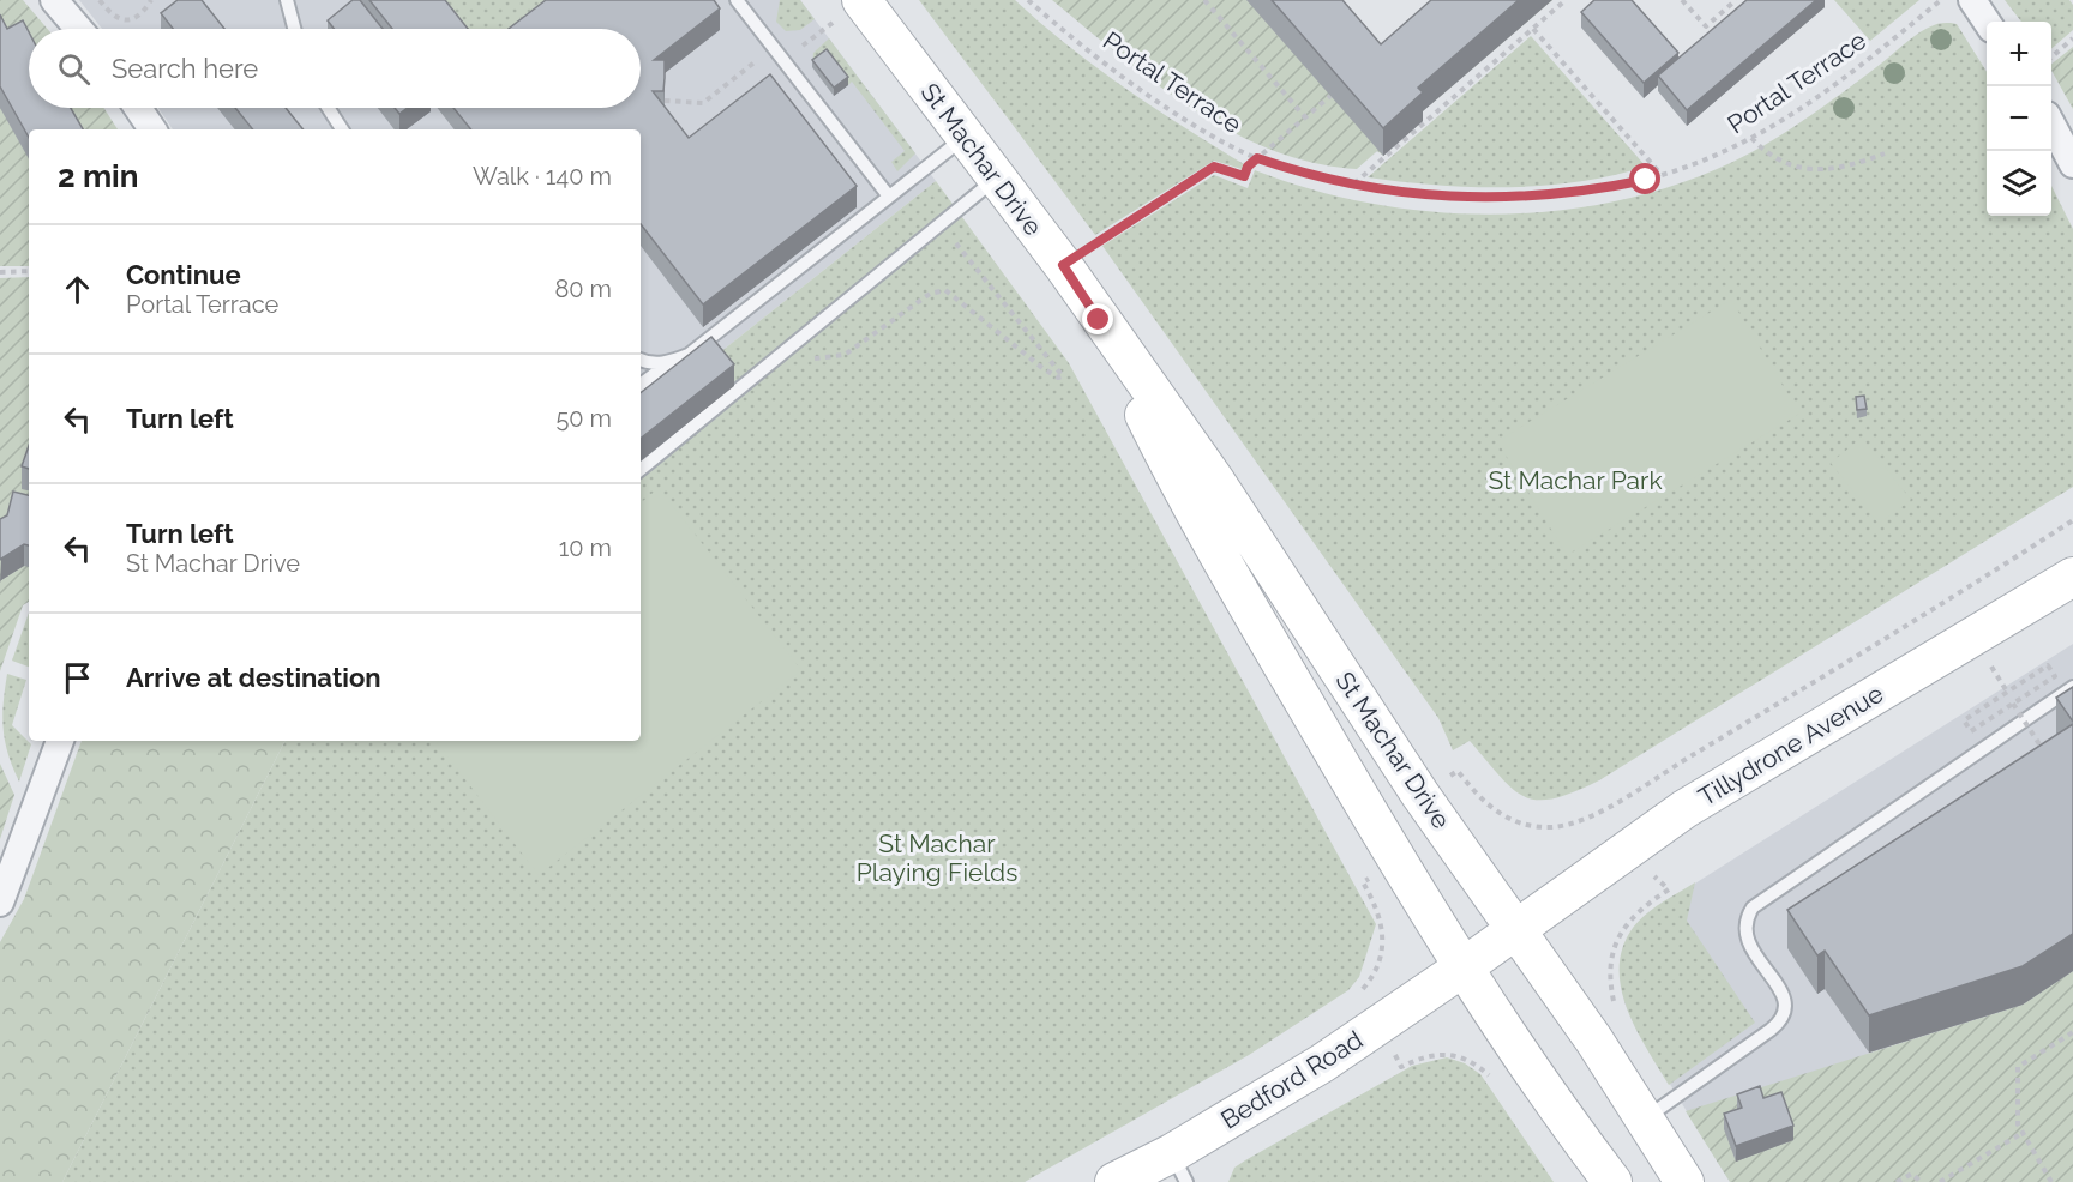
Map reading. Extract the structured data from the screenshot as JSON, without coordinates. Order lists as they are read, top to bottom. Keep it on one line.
{"streets":{"main road":["St Machar Drive","Tillydrone Avenue","Bedford Road"],"path":["Portal Terrace"]},"crossings":[["St Machar Drive","Tillydrone Avenue"],["St Machar Drive","Bedford Road"],["Tillydrone Avenue","Bedford Road"]],"parks":["St Machar Park","St Machar Playing Fields"],"page":{"map_buttons":["+","−"],"search":"Search here","heading":["2 min","Walk · 140 m"],"list":[["Continue","Portal Terrace","80 m"],["Turn left","50 m"],["Turn left","St Machar Drive","10 m"],"Arrive at destination"]}}
